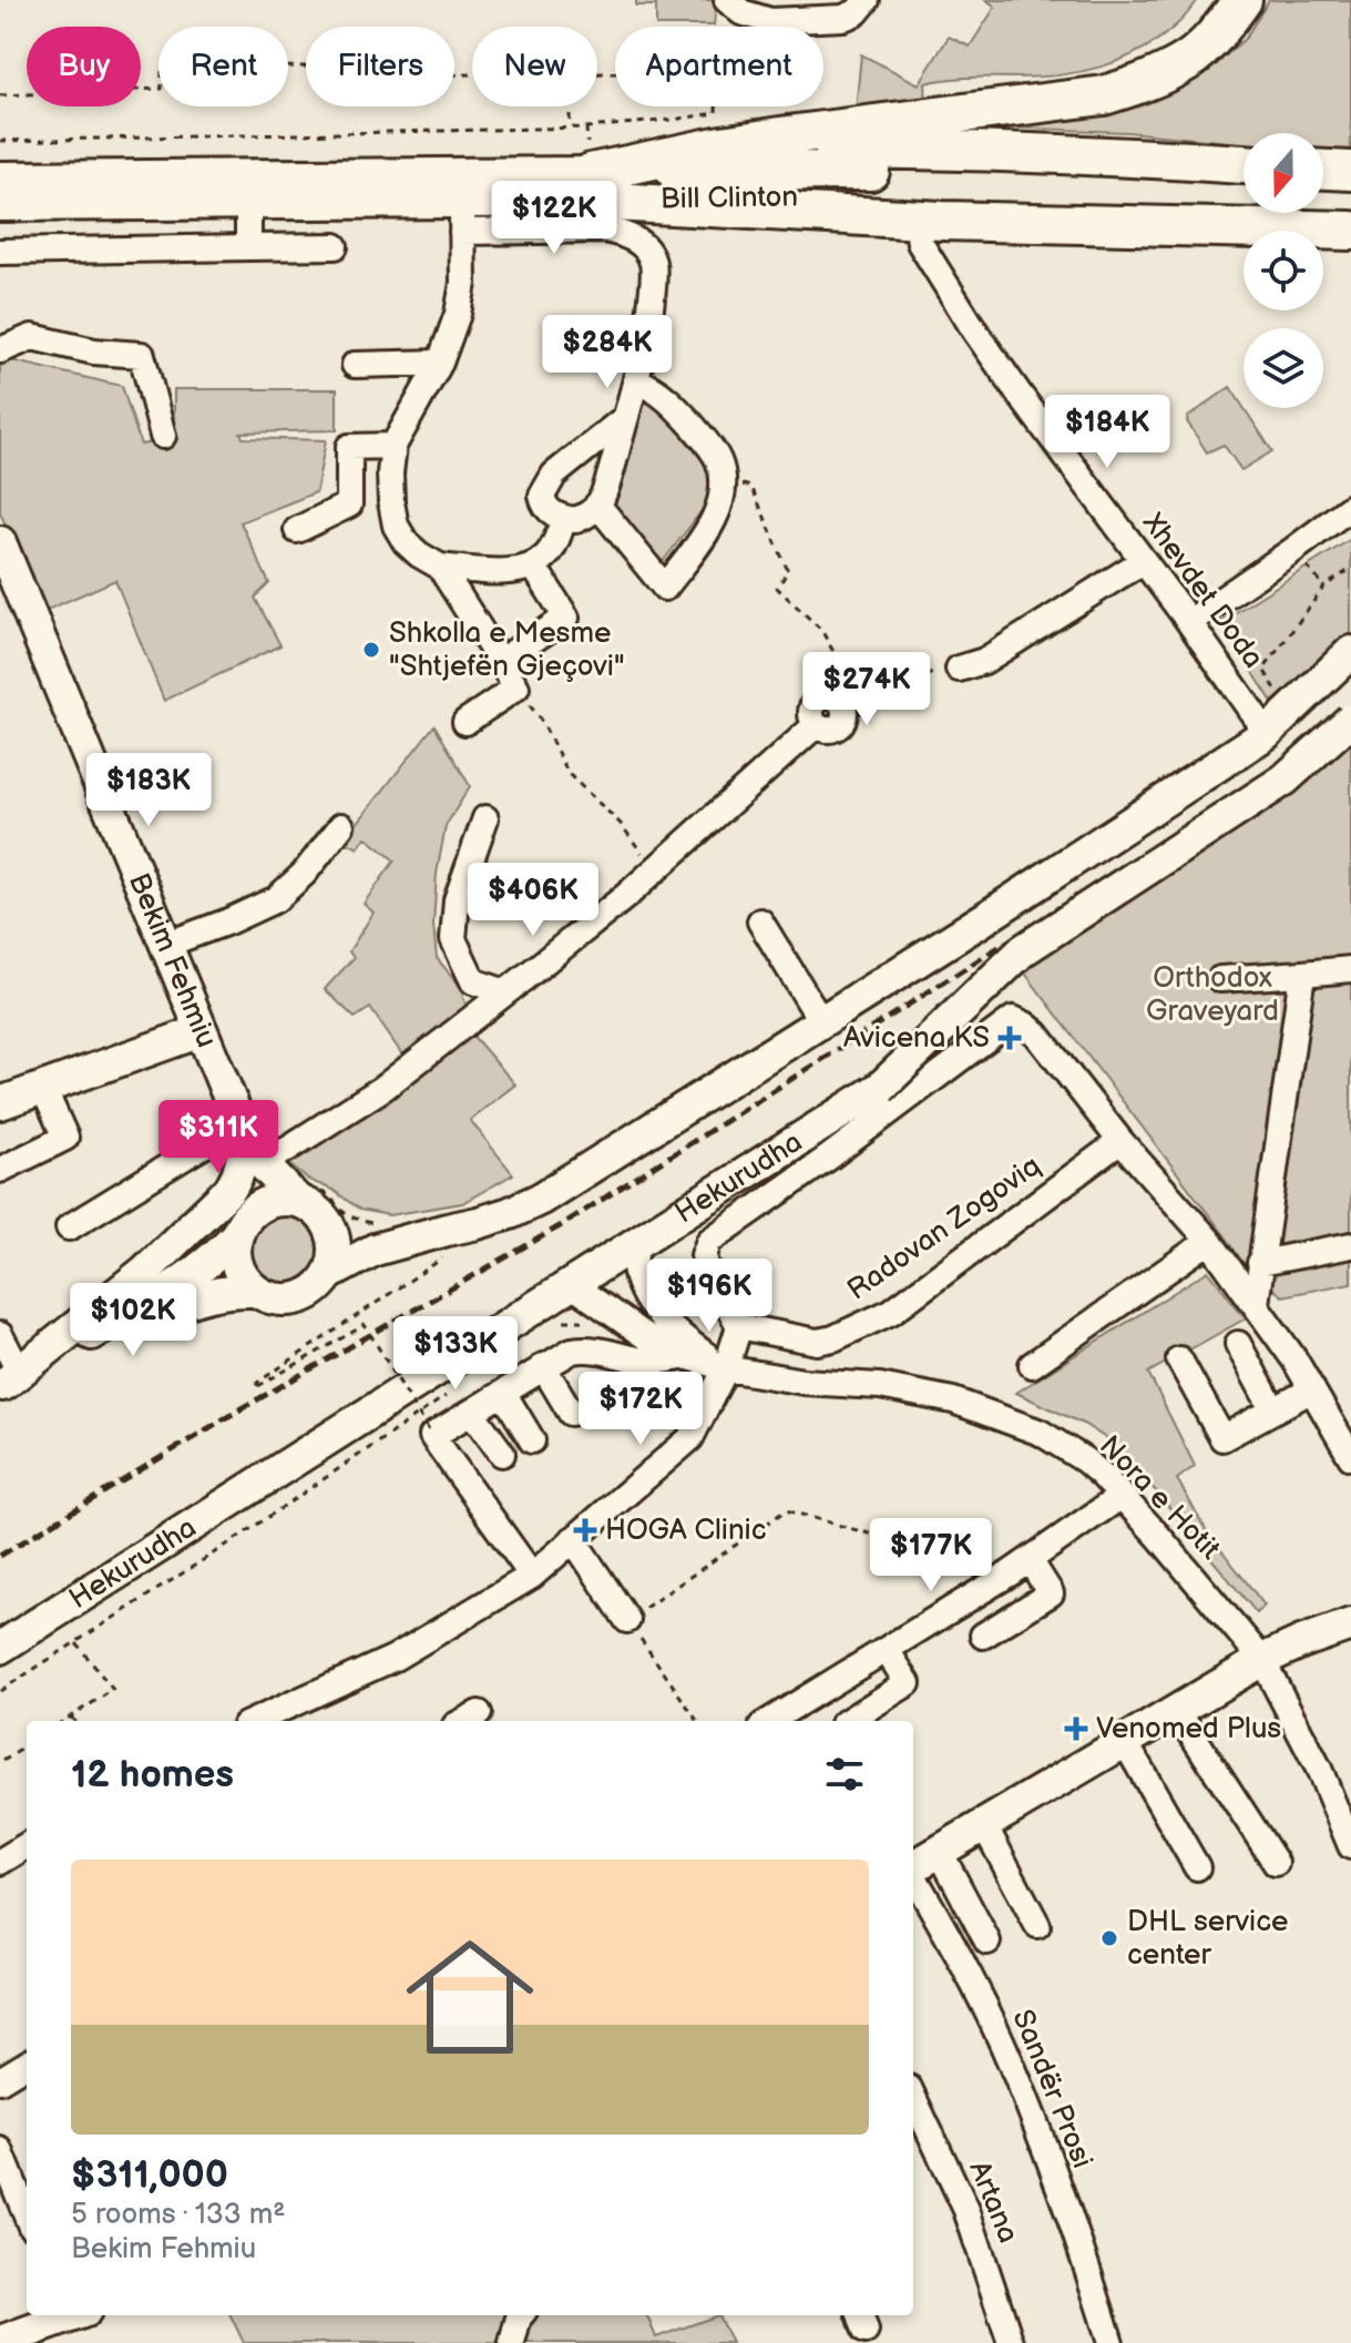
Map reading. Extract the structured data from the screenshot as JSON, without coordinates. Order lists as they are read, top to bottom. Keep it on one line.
{"streets":{"highway":["Bill Clinton"],"main road":["Bekim Fehmiu","Hekurudha"],"street":["Xhevdet Doda","Radovan Zogoviq","Nora e Hotit","Sandër Prosi","Artana"]},"crossings":[["Hekurudha","Nora e Hotit"]],"parks":["Orthodox Graveyard"],"places":{"other":["Shkolla e Mesme \"Shtjefën Gjeçovi\"","DHL service center"],"health":["Avicena KS","HOGA Clinic","Venomed Plus"]},"north":"bottom","page":{"chip":["Buy","Rent","Filters","New","Apartment"],"price":["$122K","$284K","$184K","$274K","$183K","$406K","$311K","$196K","$102K","$133K","$172K","$177K"],"heading":"12 homes","list":[{"name":"$311,000","note":"5 rooms · 133 m² · Bekim Fehmiu"}]}}
